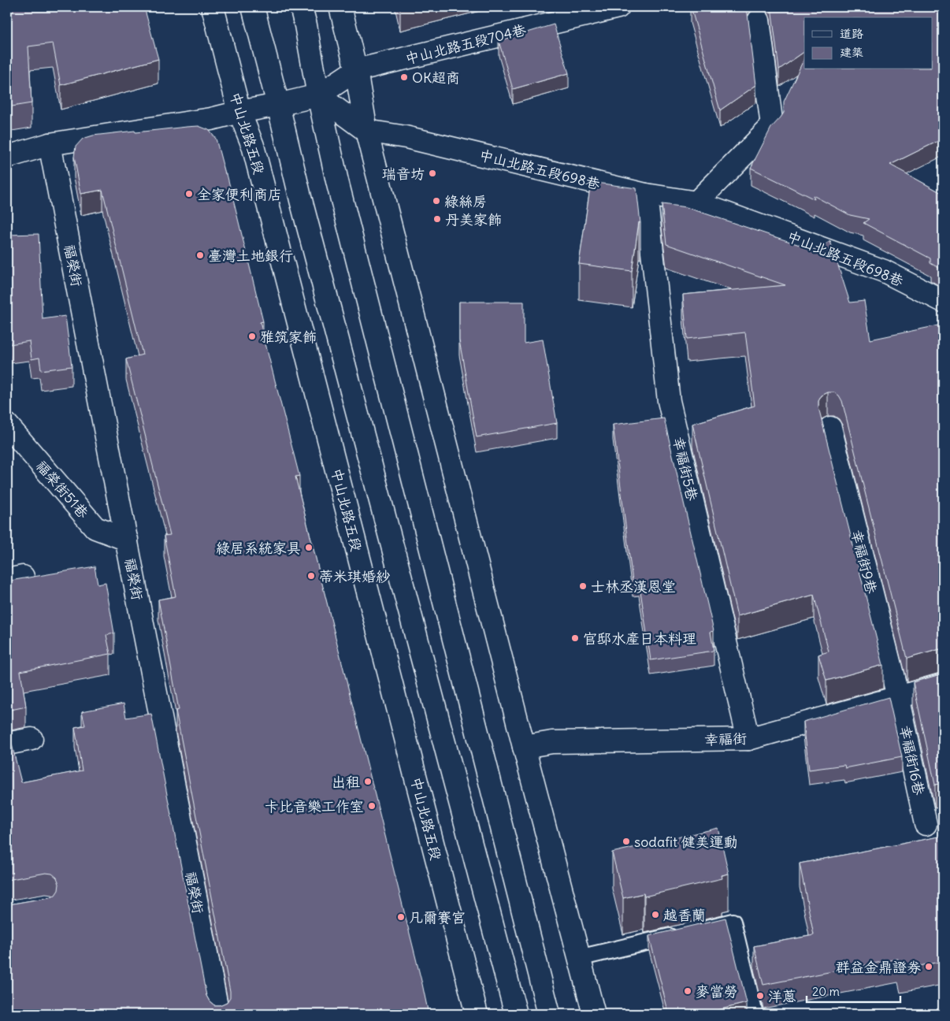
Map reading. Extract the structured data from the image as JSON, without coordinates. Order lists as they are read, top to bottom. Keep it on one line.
{"streets":{"street":["中山北路五段704巷","中山北路五段","中山北路五段698巷","福榮街","幸福街5巷","福榮街51巷","幸福街9巷","幸福街","幸福街16巷"]},"crossings":[["中山北路五段704巷","中山北路五段698巷"],["中山北路五段698巷","幸福街5巷"],["福榮街","福榮街51巷"],["幸福街5巷","幸福街"],["幸福街9巷","幸福街"],["幸福街9巷","幸福街16巷"],["幸福街","幸福街16巷"]],"places":["OK超商","瑞音坊","全家便利商店","綠絲房","丹美家飾","臺灣土地銀行","雅筑家飾","綠居系統家具","蒂米琪婚紗","士林丞漢恩堂","官邸水產日本料理","出租","卡比音樂工作室","sodafit 健美運動","越香蘭","凡爾賽宮","群益金鼎證券","麥當勞","洋蔥"],"legend":["道路","建築"],"scale_bar":"20 m"}
